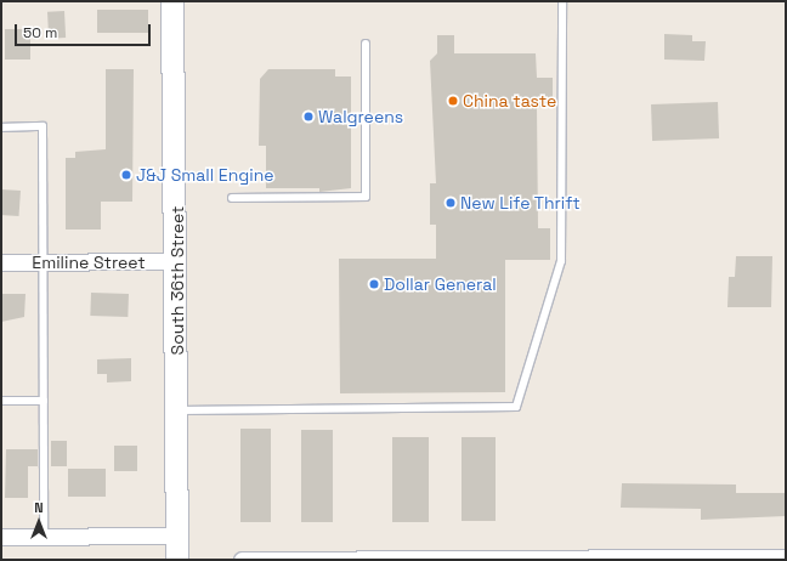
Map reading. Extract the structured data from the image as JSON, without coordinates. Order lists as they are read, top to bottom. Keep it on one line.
{"streets":{"main road":["South 36th Street"],"street":["Emiline Street"]},"crossings":[["Emiline Street","South 36th Street"]],"places":["China taste","Walgreens","J&J Small Engine","New Life Thrift","Dollar General"],"scale_bar":"50 m","north":"top"}
